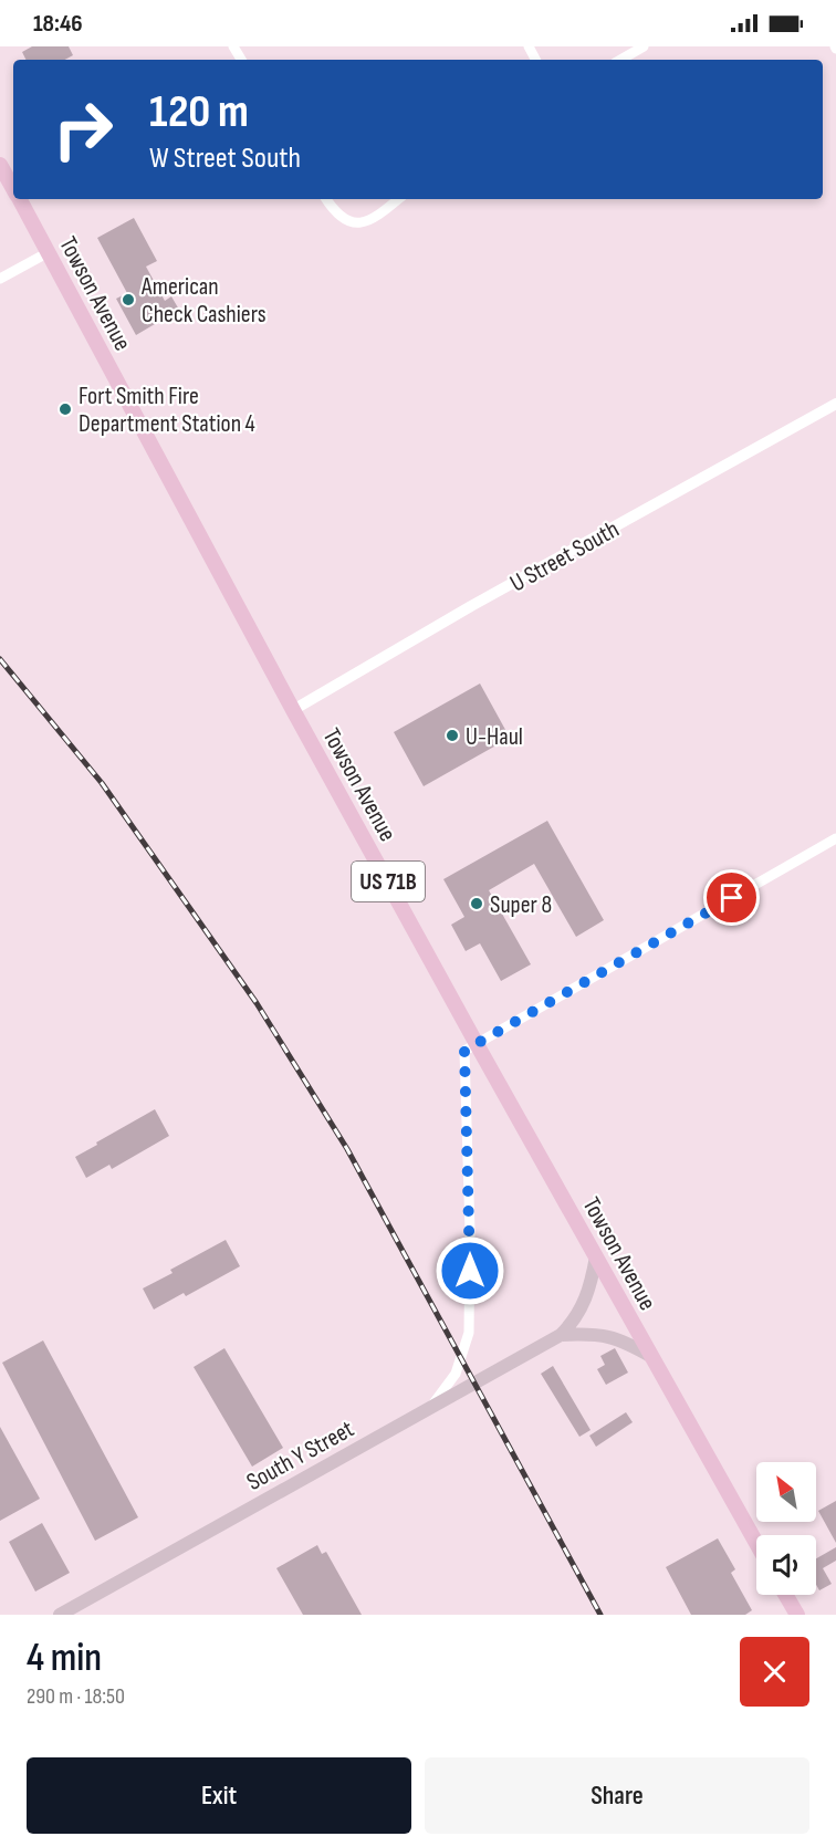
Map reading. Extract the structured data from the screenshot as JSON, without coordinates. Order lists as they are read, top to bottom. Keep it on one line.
{"streets":{"main road":["Towson Avenue","US 71B","South Y Street"],"street":["U Street South"]},"crossings":[["Towson Avenue","U Street South"],["Towson Avenue","South Y Street"]],"places":["American Check Cashiers","Fort Smith Fire Department Station 4","U-Haul","Super 8"],"north":"top left","page":{"status":"18:46","turn":["120 m","W Street South"],"heading":["4 min","290 m · 18:50"],"buttons":["Exit","Share"]}}
